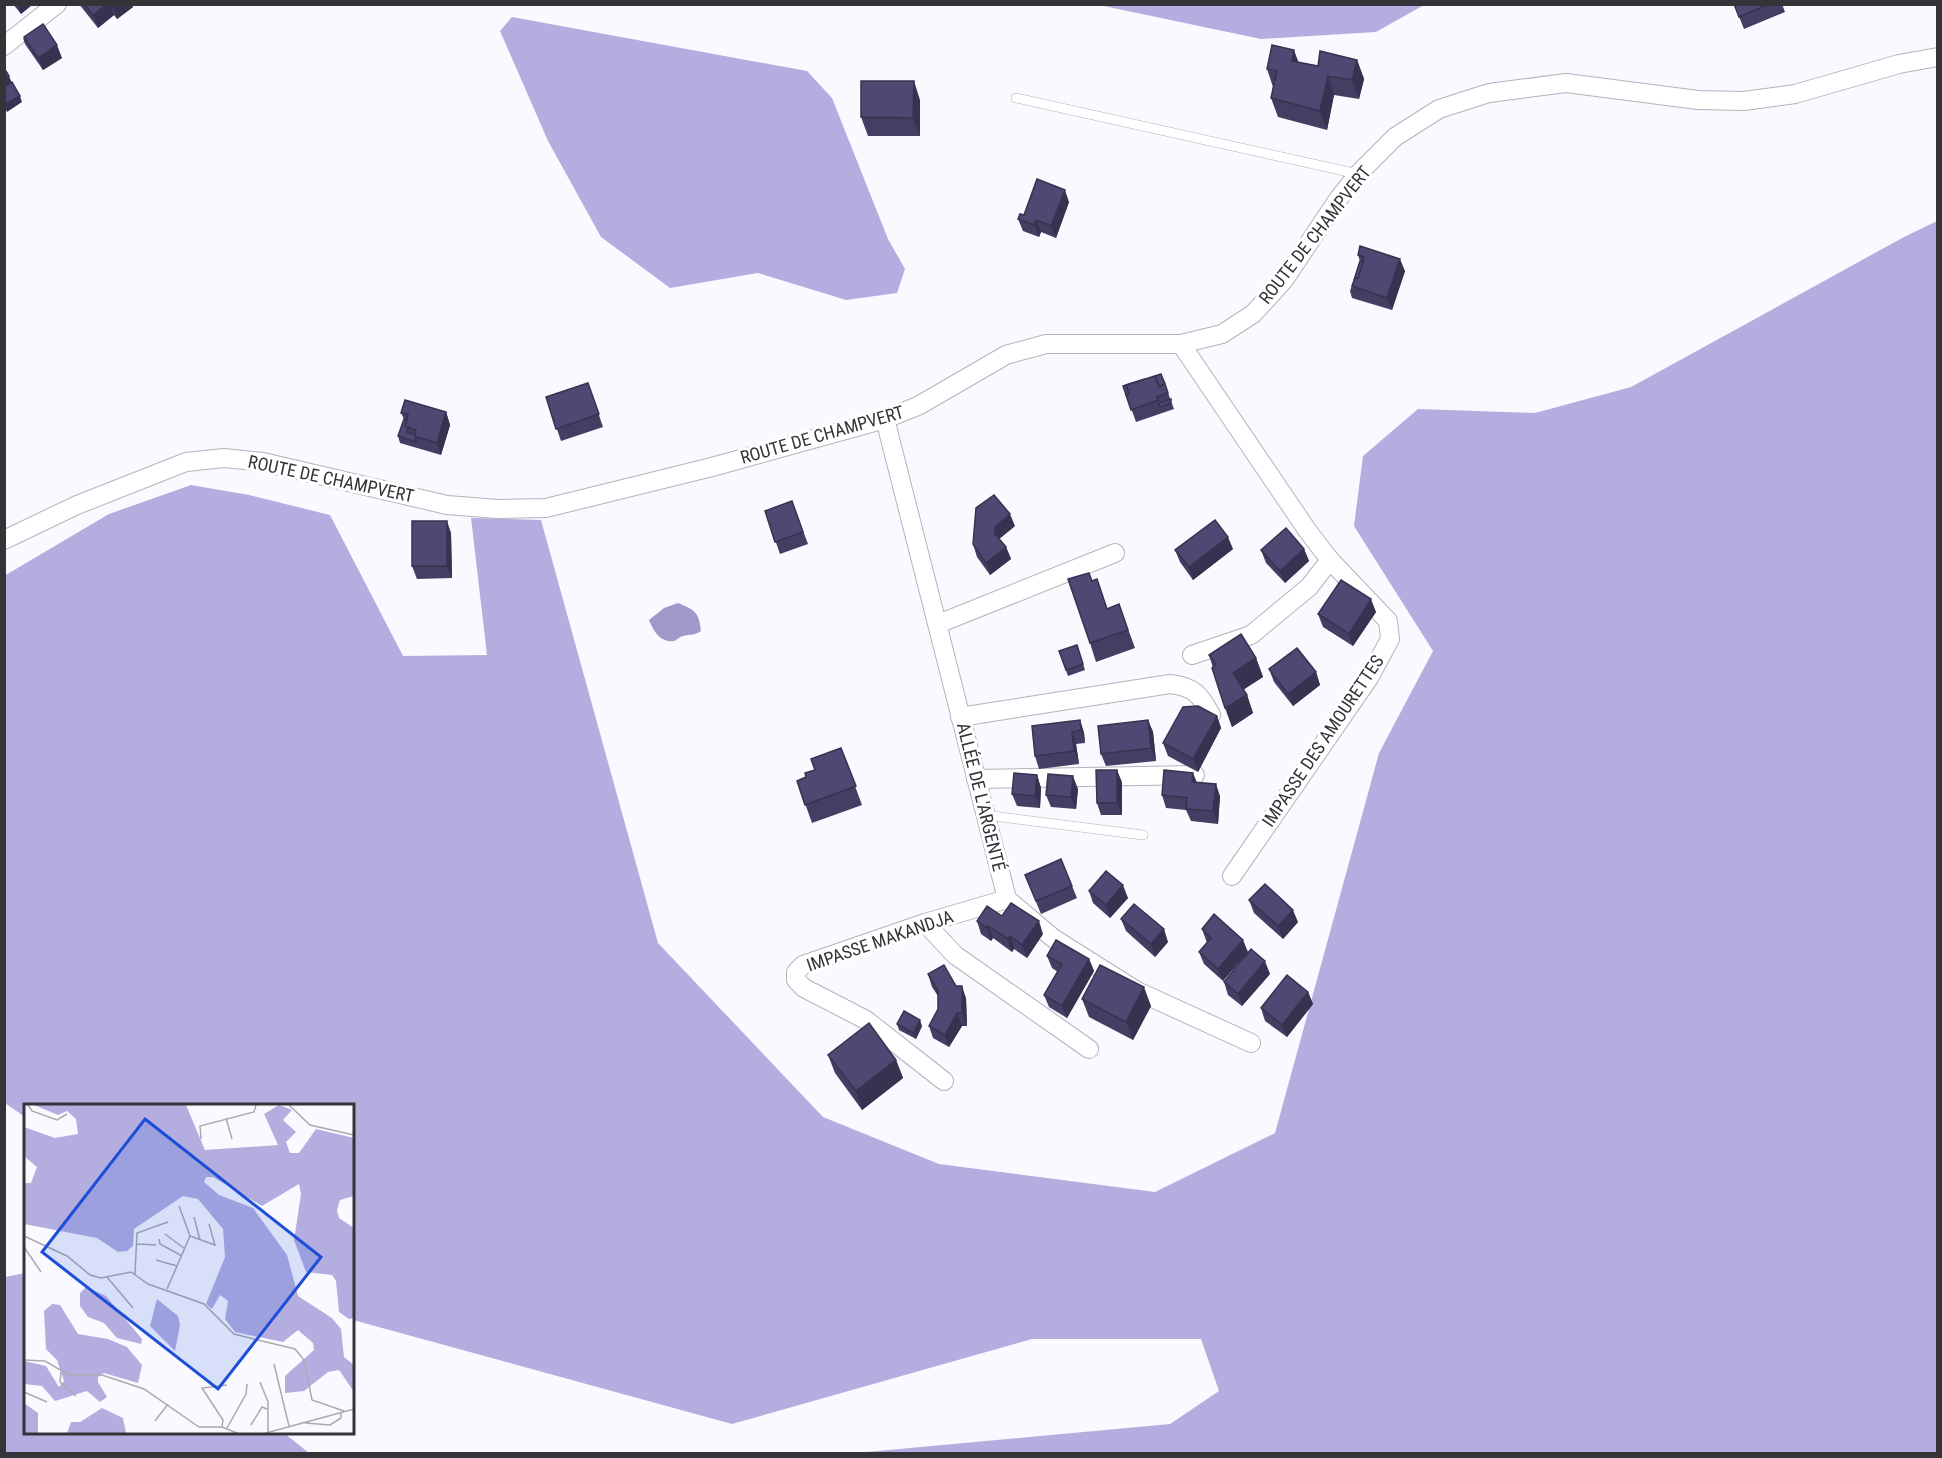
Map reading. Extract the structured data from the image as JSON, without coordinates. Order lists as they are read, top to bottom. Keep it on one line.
{"streets":{"street":["ROUTE DE CHAMPVERT","IMPASSE DES AMOURETTES","ALLÉE DE L'ARGENTÉ","IMPASSE MAKANDJA"]},"crossings":[["ROUTE DE CHAMPVERT","IMPASSE DES AMOURETTES"],["ROUTE DE CHAMPVERT","ALLÉE DE L'ARGENTÉ"],["ALLÉE DE L'ARGENTÉ","IMPASSE MAKANDJA"]]}
